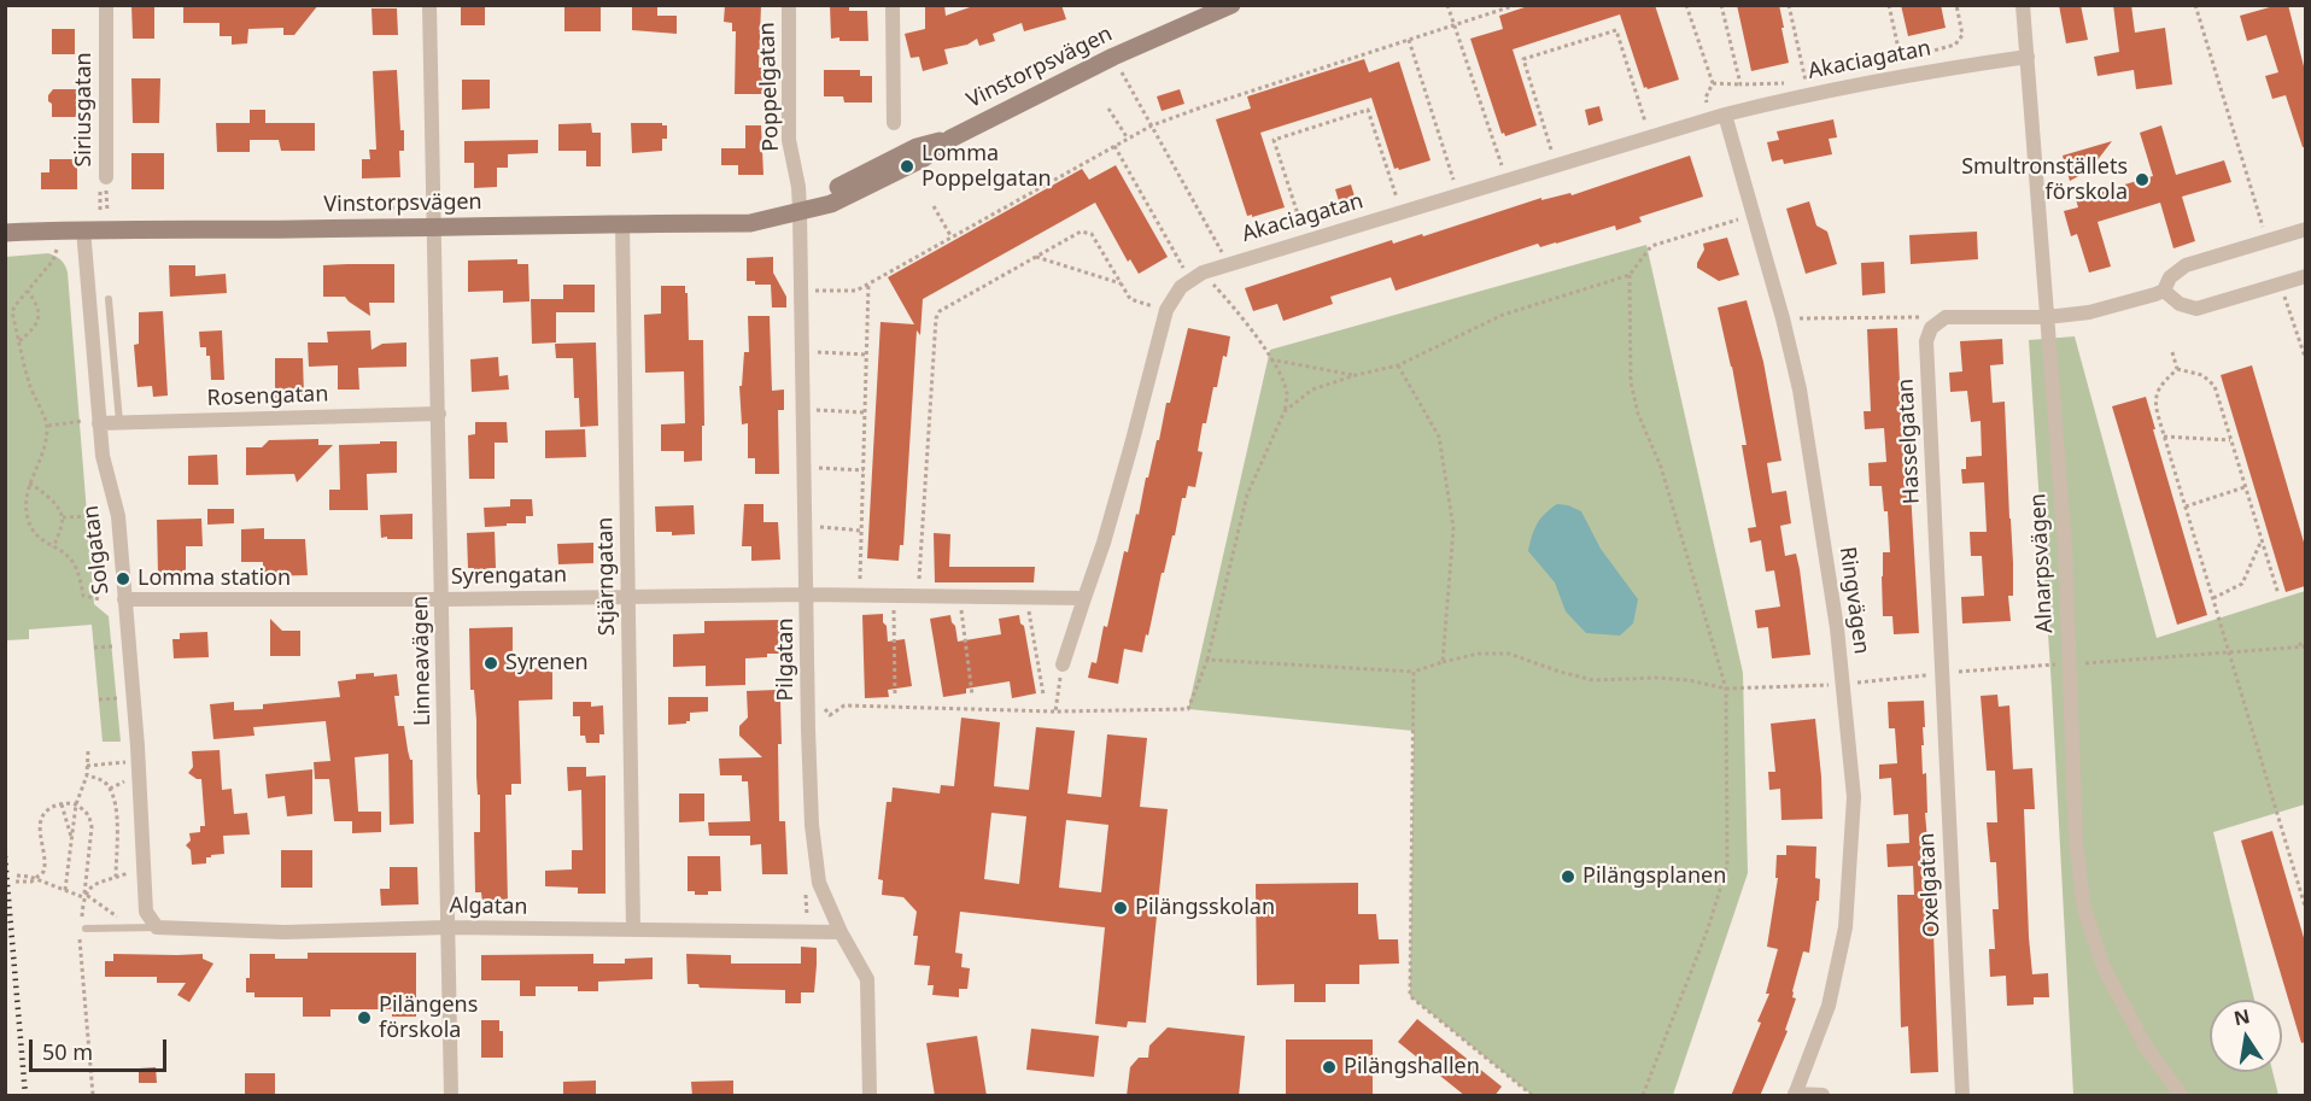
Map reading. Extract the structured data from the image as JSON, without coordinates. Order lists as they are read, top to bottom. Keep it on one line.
{"streets":{"street":["Akaciagatan","Vinstorpsvägen","Poppelgatan","Siriusgatan","Rosengatan","Hasselgatan","Solgatan","Alnarpsvägen","Syrengatan","Stjärngatan","Ringvägen","Pilgatan","Linneavägen","Oxelgatan","Algatan"]},"crossings":[["Akaciagatan","Alnarpsvägen"],["Akaciagatan","Ringvägen"],["Vinstorpsvägen","Poppelgatan"],["Vinstorpsvägen","Solgatan"],["Vinstorpsvägen","Stjärngatan"],["Vinstorpsvägen","Pilgatan"],["Vinstorpsvägen","Linneavägen"],["Poppelgatan","Pilgatan"],["Rosengatan","Solgatan"],["Rosengatan","Linneavägen"],["Hasselgatan","Oxelgatan"],["Solgatan","Syrengatan"],["Solgatan","Algatan"],["Syrengatan","Stjärngatan"],["Syrengatan","Pilgatan"],["Syrengatan","Linneavägen"],["Stjärngatan","Algatan"],["Pilgatan","Algatan"],["Linneavägen","Algatan"]],"places":["Lomma Poppelgatan","Smultronställets förskola","Lomma station","Syrenen","Pilängsplanen","Pilängsskolan","Pilängens förskola","Pilängshallen"],"scale_bar":"50 m","north":"top"}
